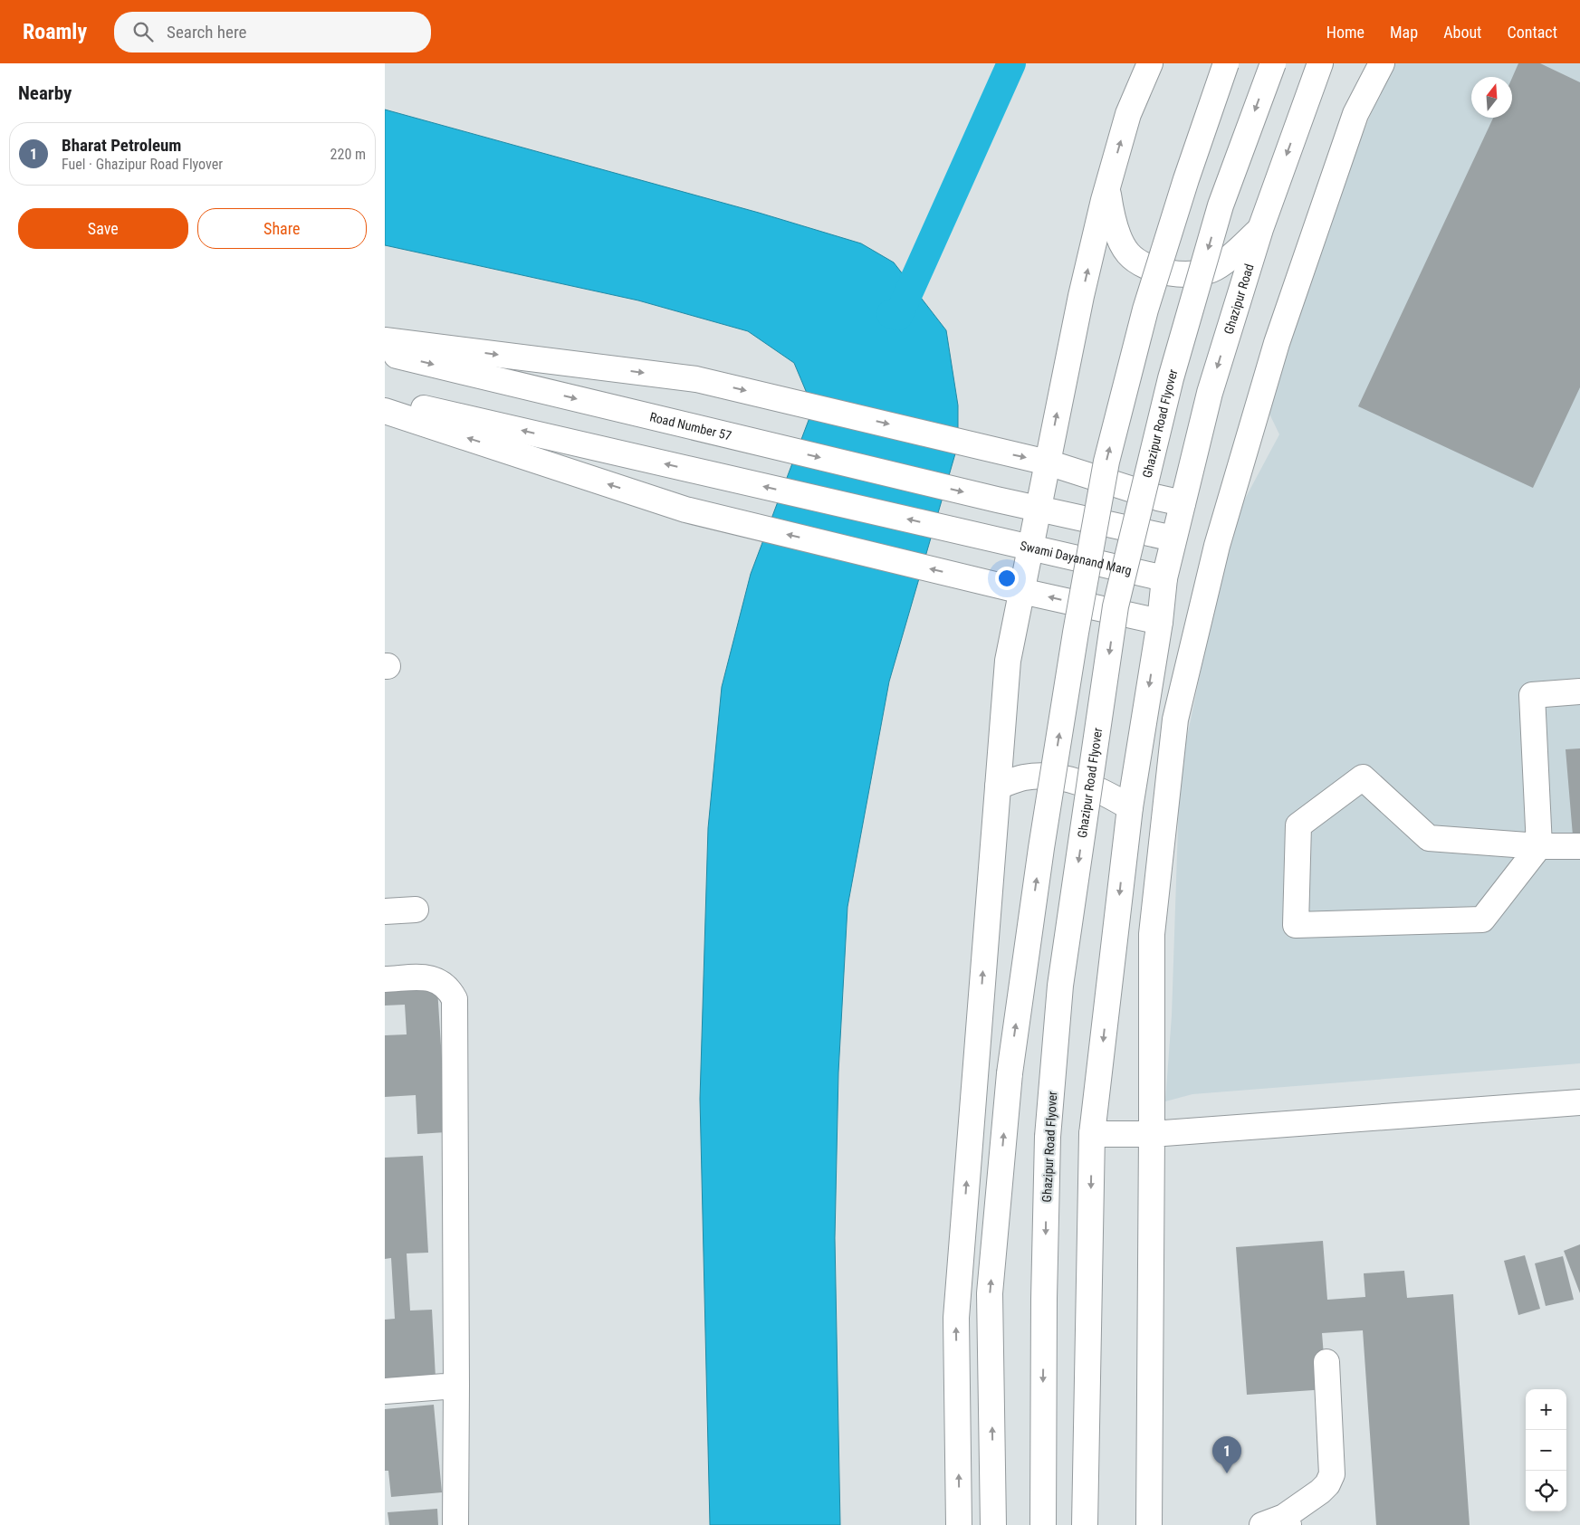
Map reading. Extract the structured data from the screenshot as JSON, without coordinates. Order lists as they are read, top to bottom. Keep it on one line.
{"streets":{"main road":["Ghazipur Road","Ghazipur Road Flyover","Road Number 57","Swami Dayanand Marg"]},"crossings":[["Ghazipur Road","Swami Dayanand Marg"]],"north":"top","page":{"header":"Roamly","search":"Search here","nav":["Home","Map","About","Contact"],"heading":"Nearby","list":[{"mark":"1","name":"Bharat Petroleum","note":"Fuel · Ghazipur Road Flyover","value":"220 m"}],"buttons":["Save","Share"],"map_buttons":["+","−"],"pins":"1"}}
